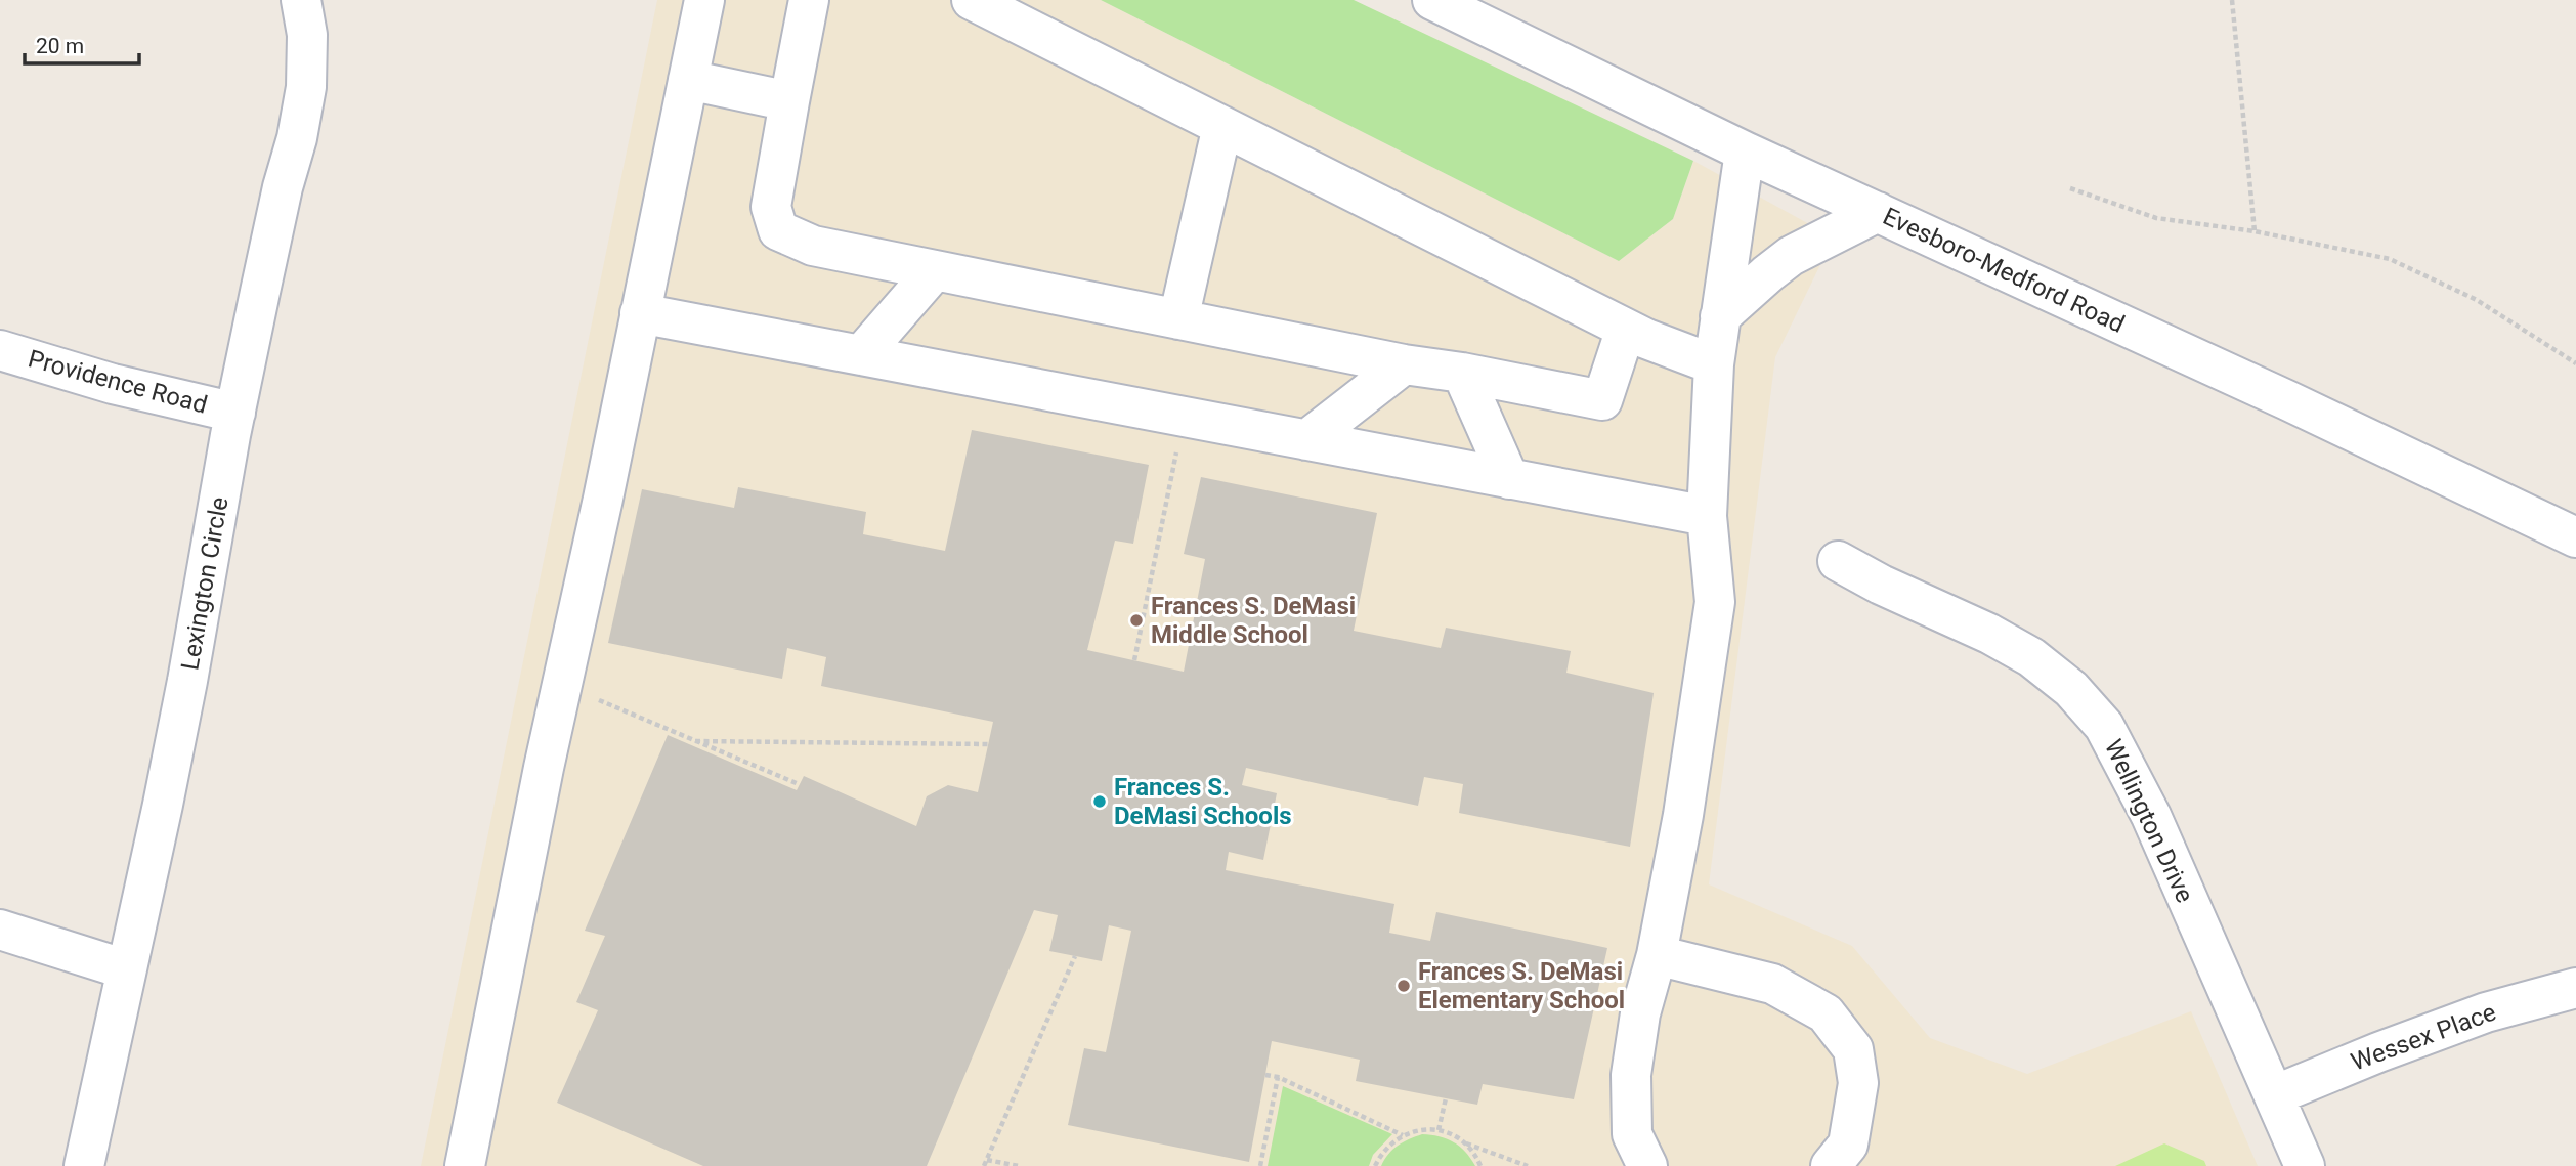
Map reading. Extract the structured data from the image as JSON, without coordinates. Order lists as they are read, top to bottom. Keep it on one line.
{"streets":{"street":["Evesboro-Medford Road","Providence Road","Lexington Circle","Wellington Drive","Wessex Place"]},"crossings":[["Providence Road","Lexington Circle"],["Wellington Drive","Wessex Place"]],"places":["Frances S. DeMasi Middle School","Frances S. DeMasi Schools","Frances S. DeMasi Elementary School"],"scale_bar":"20 m"}
